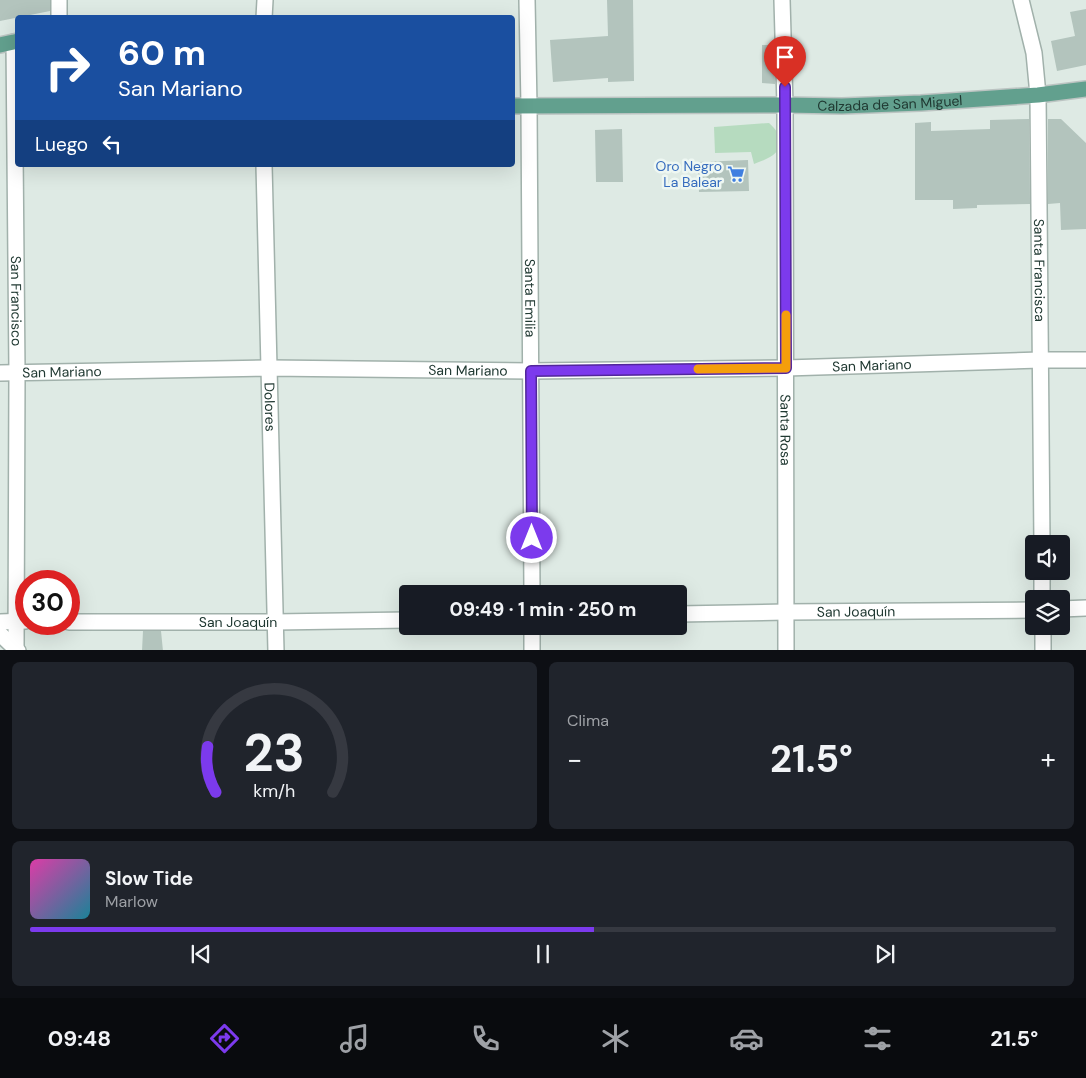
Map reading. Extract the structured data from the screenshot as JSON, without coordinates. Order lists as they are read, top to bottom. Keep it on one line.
{"streets":{"main road":["Calzada de San Miguel"],"street":["Santa Francisca","Santa Emilia","San Francisco","San Mariano","Dolores","Santa Rosa","San Joaquín"]},"crossings":[["Calzada de San Miguel","Santa Francisca"],["Calzada de San Miguel","Santa Emilia"],["Calzada de San Miguel","Santa Rosa"],["Santa Francisca","San Mariano"],["Santa Emilia","San Mariano"],["San Francisco","San Mariano"],["San Mariano","Dolores"],["San Mariano","Santa Rosa"],["Dolores","San Joaquín"],["Santa Rosa","San Joaquín"]],"places":{"supermarket":["Oro Negro La Balear"]},"page":{"turn":["60 m","San Mariano"],"then":"Luego","limit":"30","trip":"09:49 · 1 min · 250 m","tile":"Clima","heat":["−","21.5°","+"],"song":["Slow Tide","Marlow"],"tabs":["09:48","21.5°"],"gauge":["23","km/h"]}}
